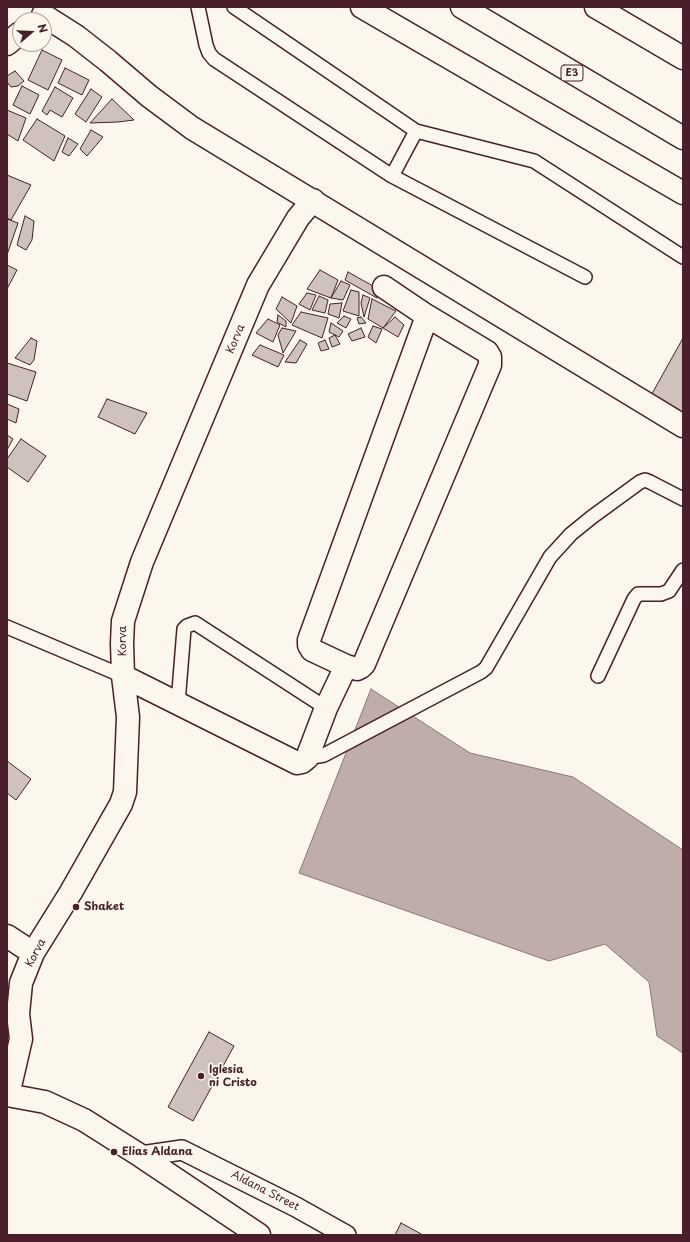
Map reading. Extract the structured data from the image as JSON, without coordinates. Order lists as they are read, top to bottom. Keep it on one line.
{"streets":{"main road":["E3","Korva"],"street":["Aldana Street"]},"places":["Shaket","Iglesia ni Cristo","Elias Aldana"],"north":"right"}
